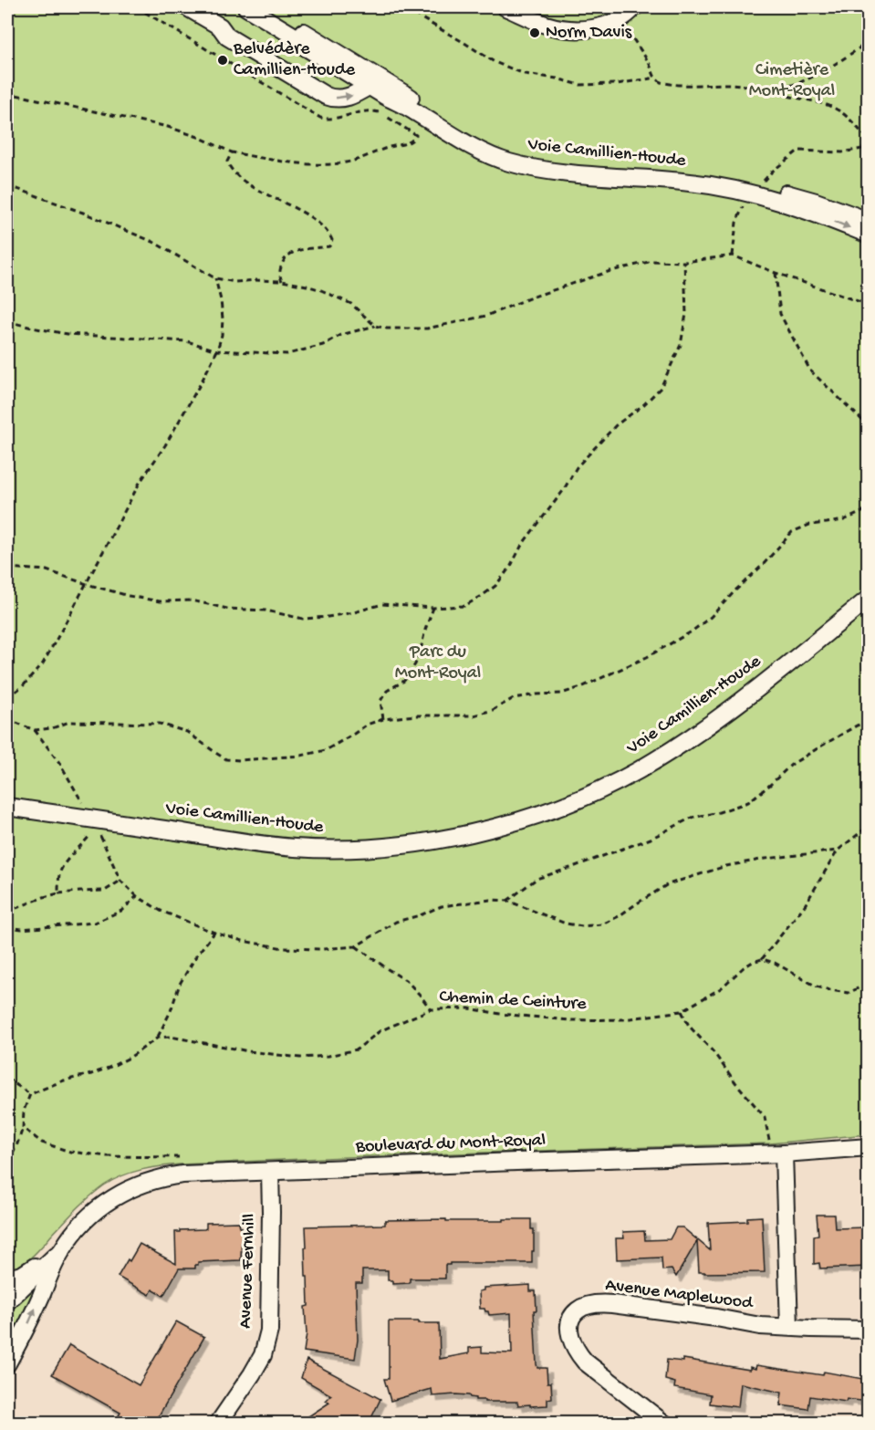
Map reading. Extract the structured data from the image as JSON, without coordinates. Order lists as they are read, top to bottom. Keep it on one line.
{"streets":{"street":["Voie Camillien-Houde","Boulevard du Mont-Royal","Avenue Fernhill","Avenue Maplewood"],"path":["Chemin de Ceinture"]},"crossings":[["Boulevard du Mont-Royal","Avenue Fernhill"]],"parks":["Cimetière Mont-Royal","Parc du Mont-Royal"],"places":["Norm Davis","Belvédère Camillien-Houde"]}
